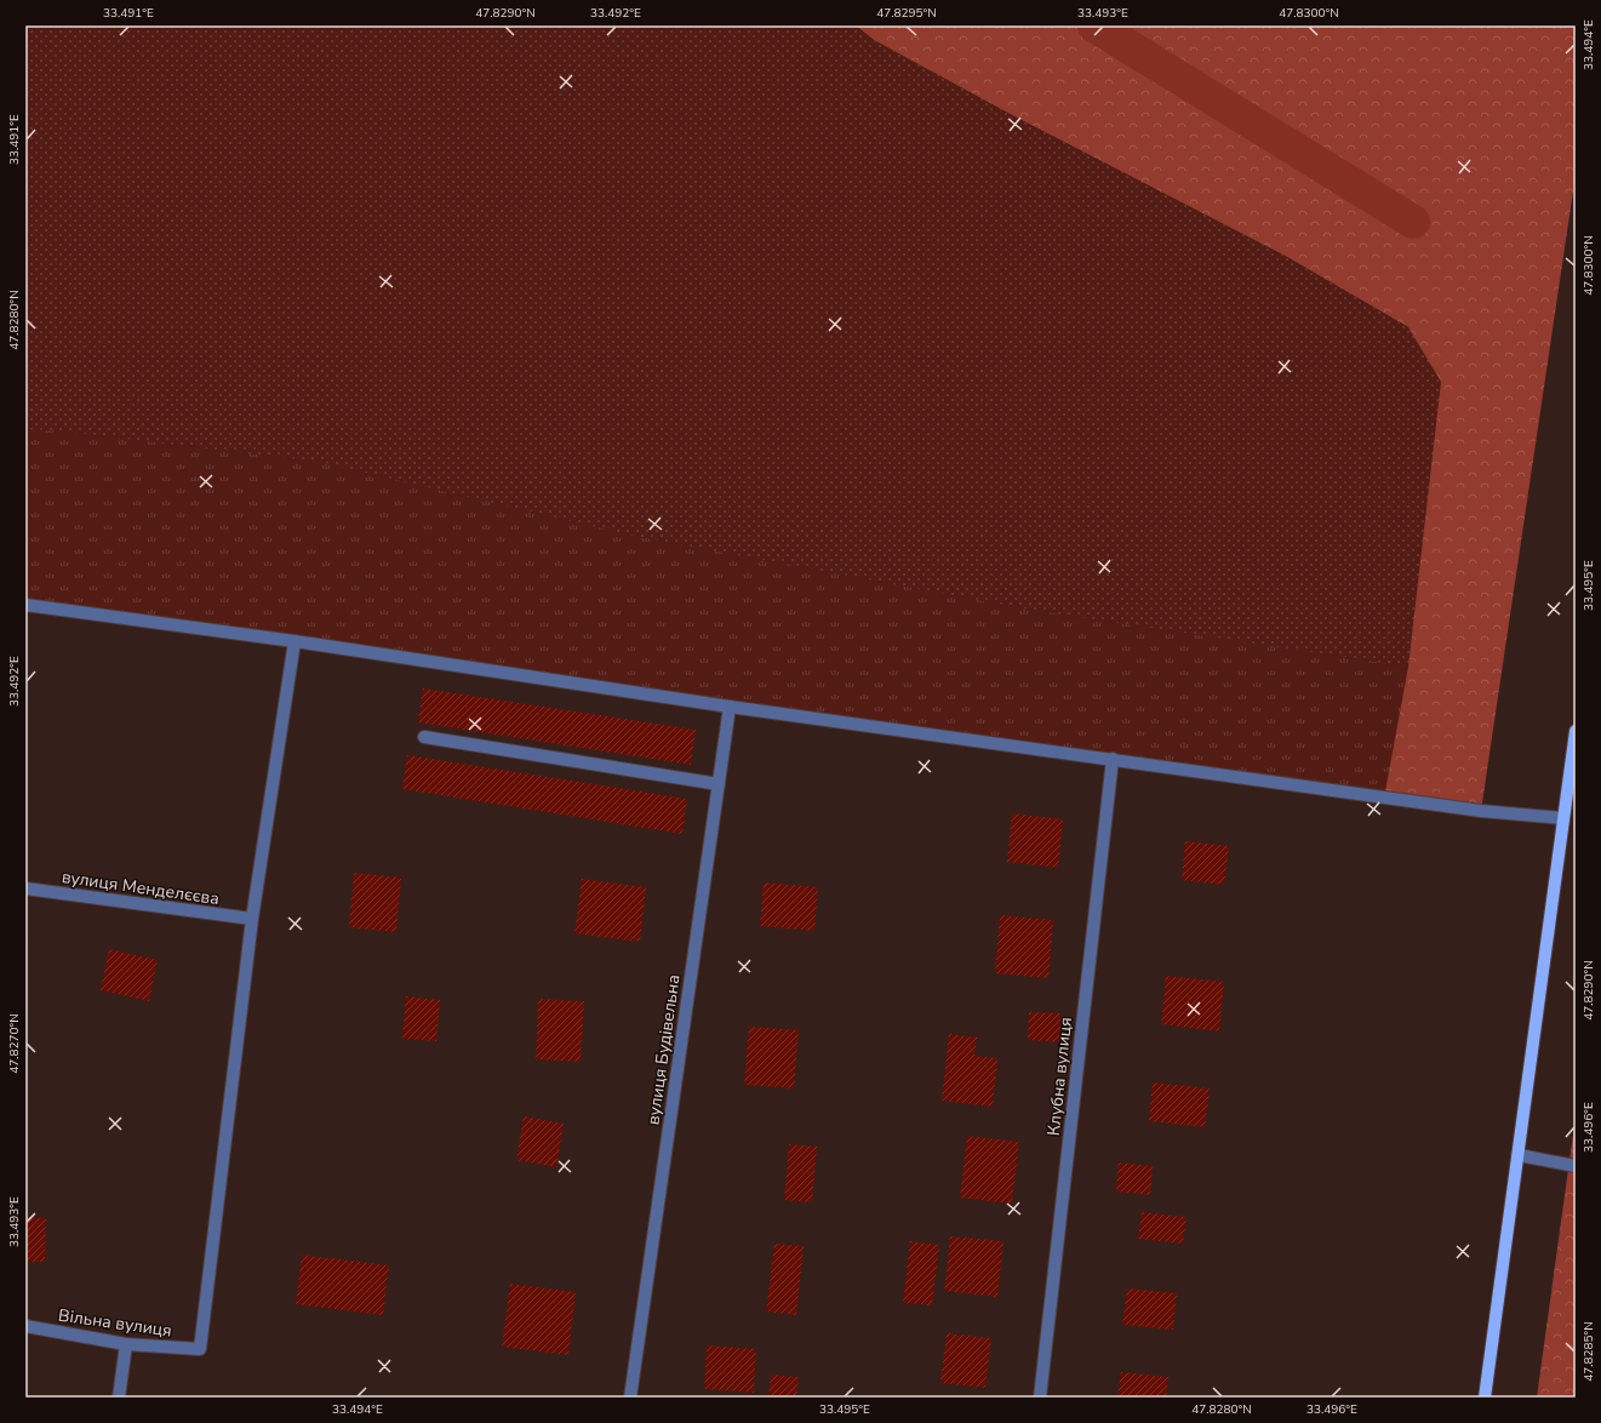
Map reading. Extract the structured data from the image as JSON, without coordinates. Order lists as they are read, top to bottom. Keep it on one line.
{"streets":{"street":["вулиця Менделєєва","вулиця Будівельна","Клубна вулиця","Вільна вулиця"]},"crossings":[["вулиця Менделєєва","Вільна вулиця"]],"coordinates":["33.491°E","47.8290°N","33.492°E","47.8295°N","33.493°E","47.8300°N","33.494°E","47.8280°N","33.495°E","47.8270°N","33.496°E","47.8285°N"]}
